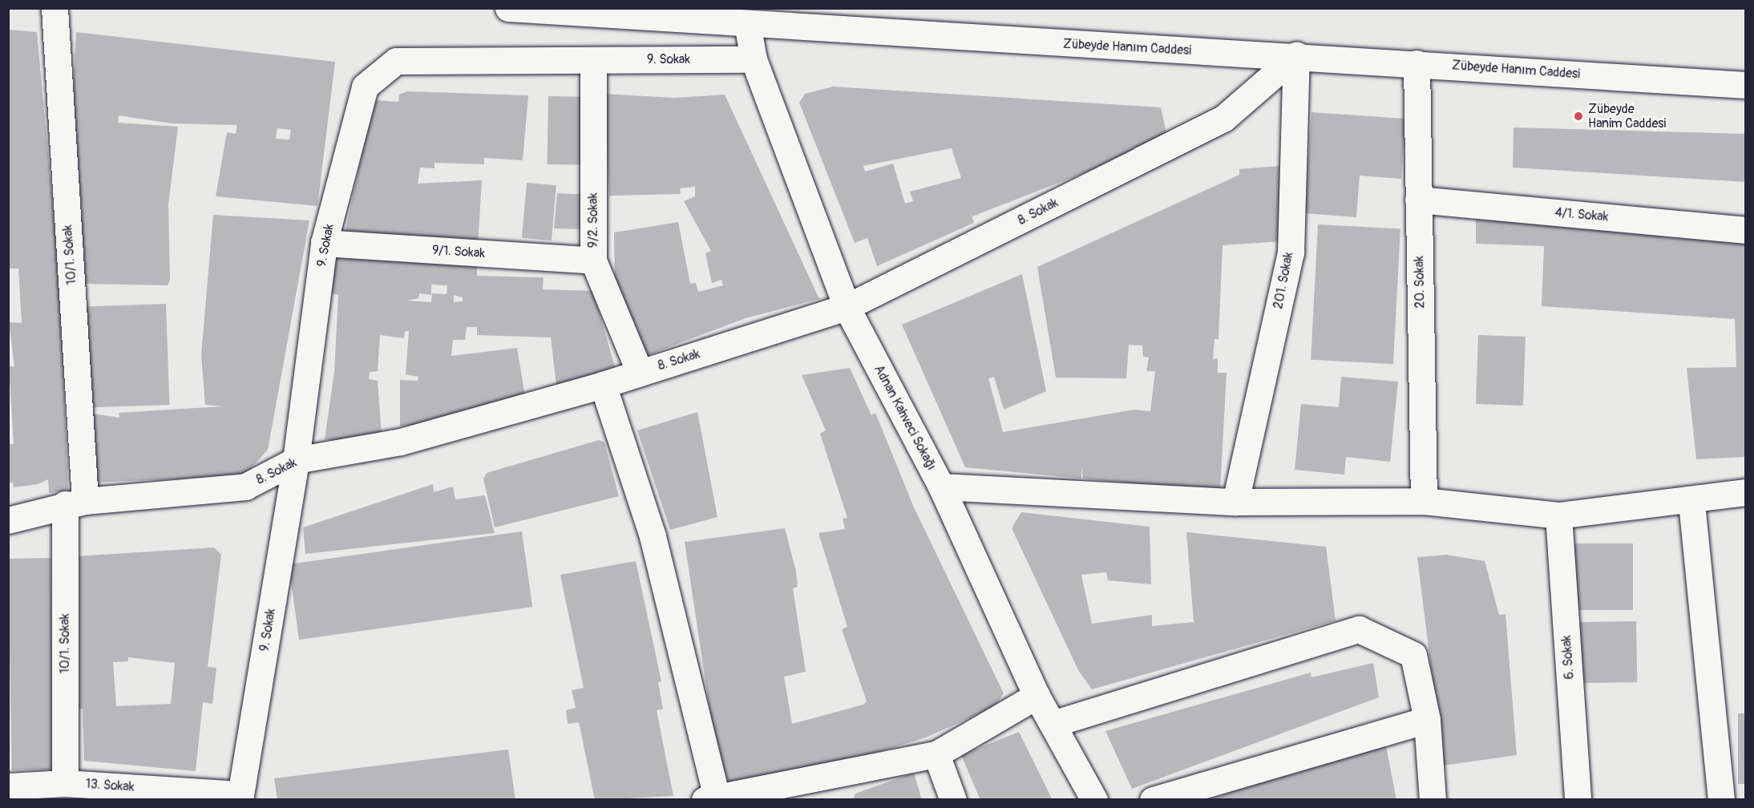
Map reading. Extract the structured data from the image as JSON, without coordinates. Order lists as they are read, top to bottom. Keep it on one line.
{"streets":{"street":["Zübeyde Hanım Caddesi","9. Sokak","8. Sokak","4/1. Sokak","9/2. Sokak","9/1. Sokak","10/1. Sokak","201. Sokak","20. Sokak","Adnan Kahveci Sokağı","6. Sokak","13. Sokak"]},"crossings":[["Zübeyde Hanım Caddesi","8. Sokak"],["Zübeyde Hanım Caddesi","201. Sokak"],["Zübeyde Hanım Caddesi","20. Sokak"],["Zübeyde Hanım Caddesi","Adnan Kahveci Sokağı"],["9. Sokak","8. Sokak"],["9. Sokak","9/2. Sokak"],["9. Sokak","9/1. Sokak"],["9. Sokak","Adnan Kahveci Sokağı"],["9. Sokak","13. Sokak"],["8. Sokak","9/2. Sokak"],["8. Sokak","10/1. Sokak"],["8. Sokak","201. Sokak"],["8. Sokak","Adnan Kahveci Sokağı"],["4/1. Sokak","20. Sokak"],["9/2. Sokak","9/1. Sokak"],["10/1. Sokak","13. Sokak"]],"places":["Zübeyde Hanim Caddesi"]}
